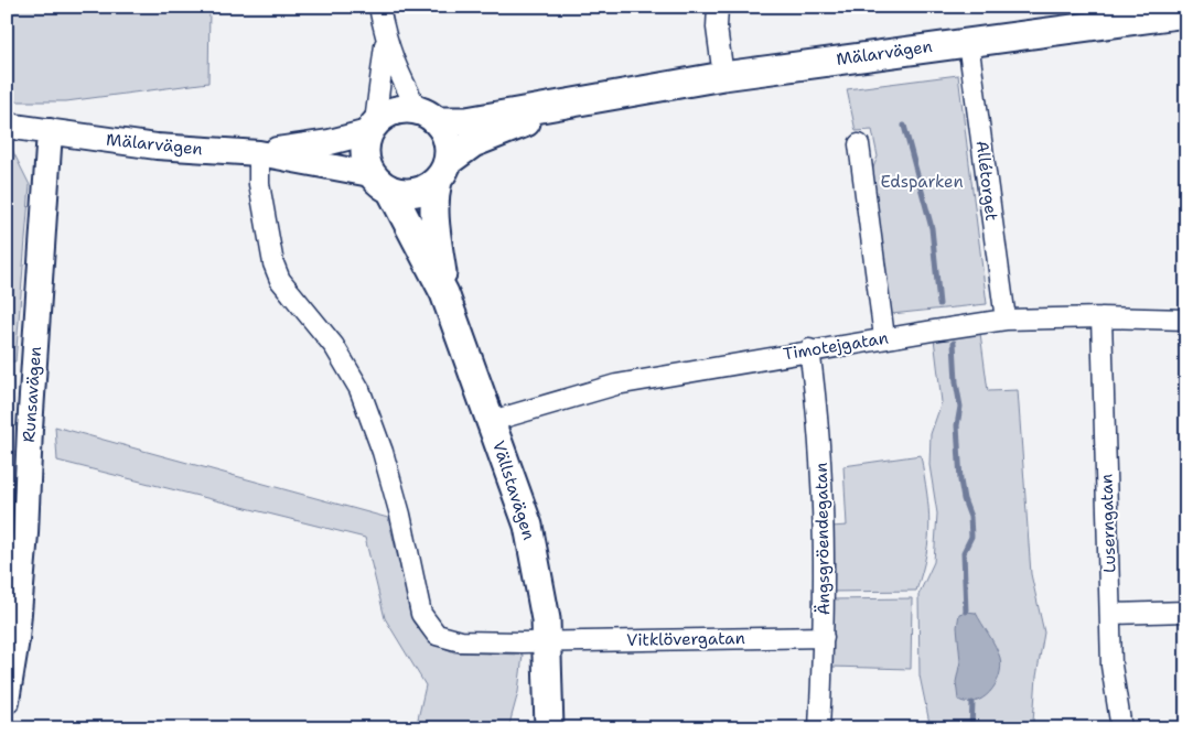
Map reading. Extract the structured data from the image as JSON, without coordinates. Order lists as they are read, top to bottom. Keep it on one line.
{"streets":{"main road":["Mälarvägen","Vällstavägen"],"street":["Allétorget","Timotejgatan","Runsavägen","Luserngatan","Ängsgröendegatan","Vitklövergatan"]},"crossings":[["Mälarvägen","Allétorget"],["Mälarvägen","Runsavägen"],["Mälarvägen","Vällstavägen"],["Mälarvägen","Vitklövergatan"],["Allétorget","Timotejgatan"],["Timotejgatan","Vällstavägen"],["Timotejgatan","Luserngatan"],["Timotejgatan","Ängsgröendegatan"],["Vällstavägen","Vitklövergatan"],["Ängsgröendegatan","Vitklövergatan"]],"parks":["Edsparken"]}
